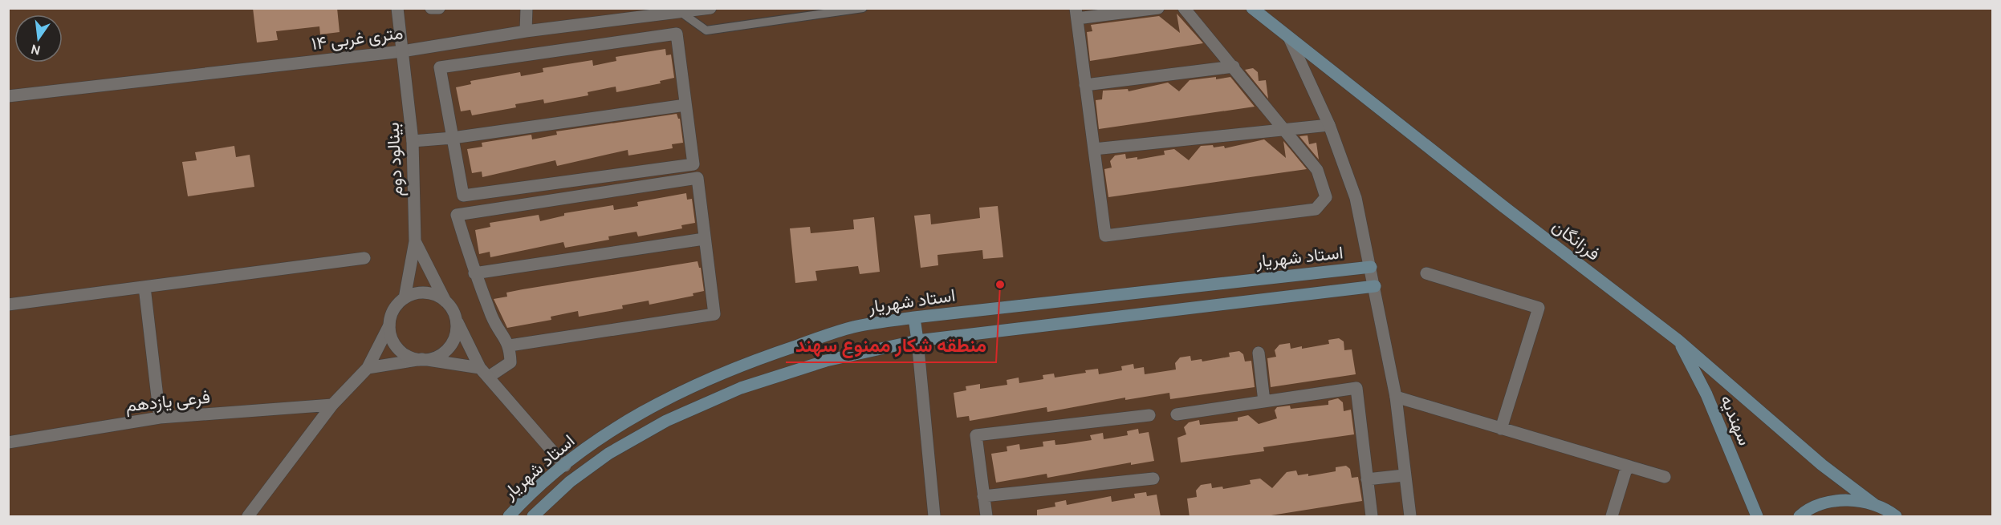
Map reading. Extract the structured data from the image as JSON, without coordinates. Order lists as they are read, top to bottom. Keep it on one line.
{"streets":{"main road":["فرزانگان","استاد شهریار","سهندیه"],"street":["۱۴ متری غربی","بینالود دوم","فرعی یازدهم"]},"crossings":[["۱۴ متری غربی","بینالود دوم"],["فرزانگان","سهندیه"]],"places":["منطقه شکار ممنوع سهند"],"north":"bottom"}
